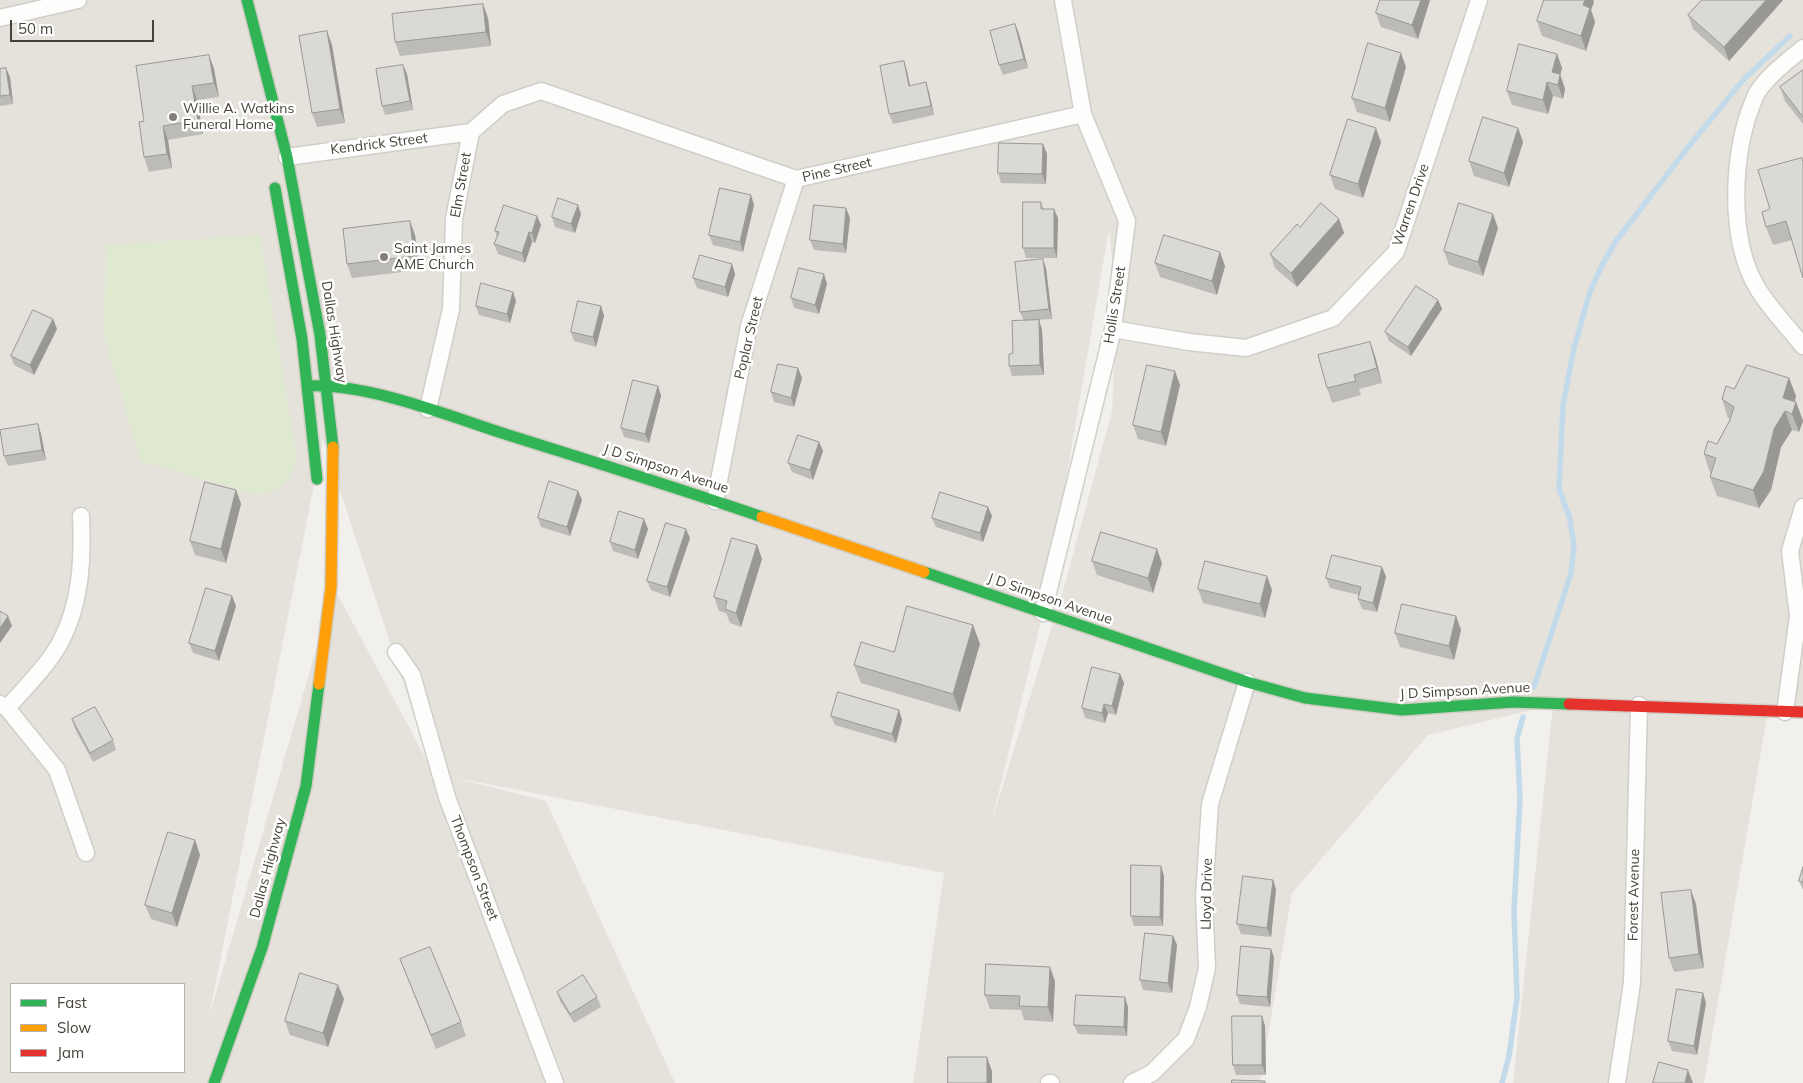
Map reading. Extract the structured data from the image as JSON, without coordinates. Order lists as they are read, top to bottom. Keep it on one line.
{"streets":{"main road":["Dallas Highway","J D Simpson Avenue"],"street":["Kendrick Street","Pine Street","Elm Street","Warren Drive","Hollis Street","Poplar Street","Thompson Street","Lloyd Drive","Forest Avenue"]},"crossings":[["Kendrick Street","Elm Street"],["Kendrick Street","Dallas Highway"],["Pine Street","Elm Street"],["Pine Street","Hollis Street"],["Pine Street","Poplar Street"],["Elm Street","J D Simpson Avenue"],["Warren Drive","Hollis Street"],["Hollis Street","J D Simpson Avenue"],["Dallas Highway","J D Simpson Avenue"],["Poplar Street","J D Simpson Avenue"],["J D Simpson Avenue","Lloyd Drive"],["J D Simpson Avenue","Forest Avenue"]],"places":["Willie A. Watkins Funeral Home","Saint James AME Church"],"legend":["Fast","Slow","Jam"],"scale_bar":"50 m"}
